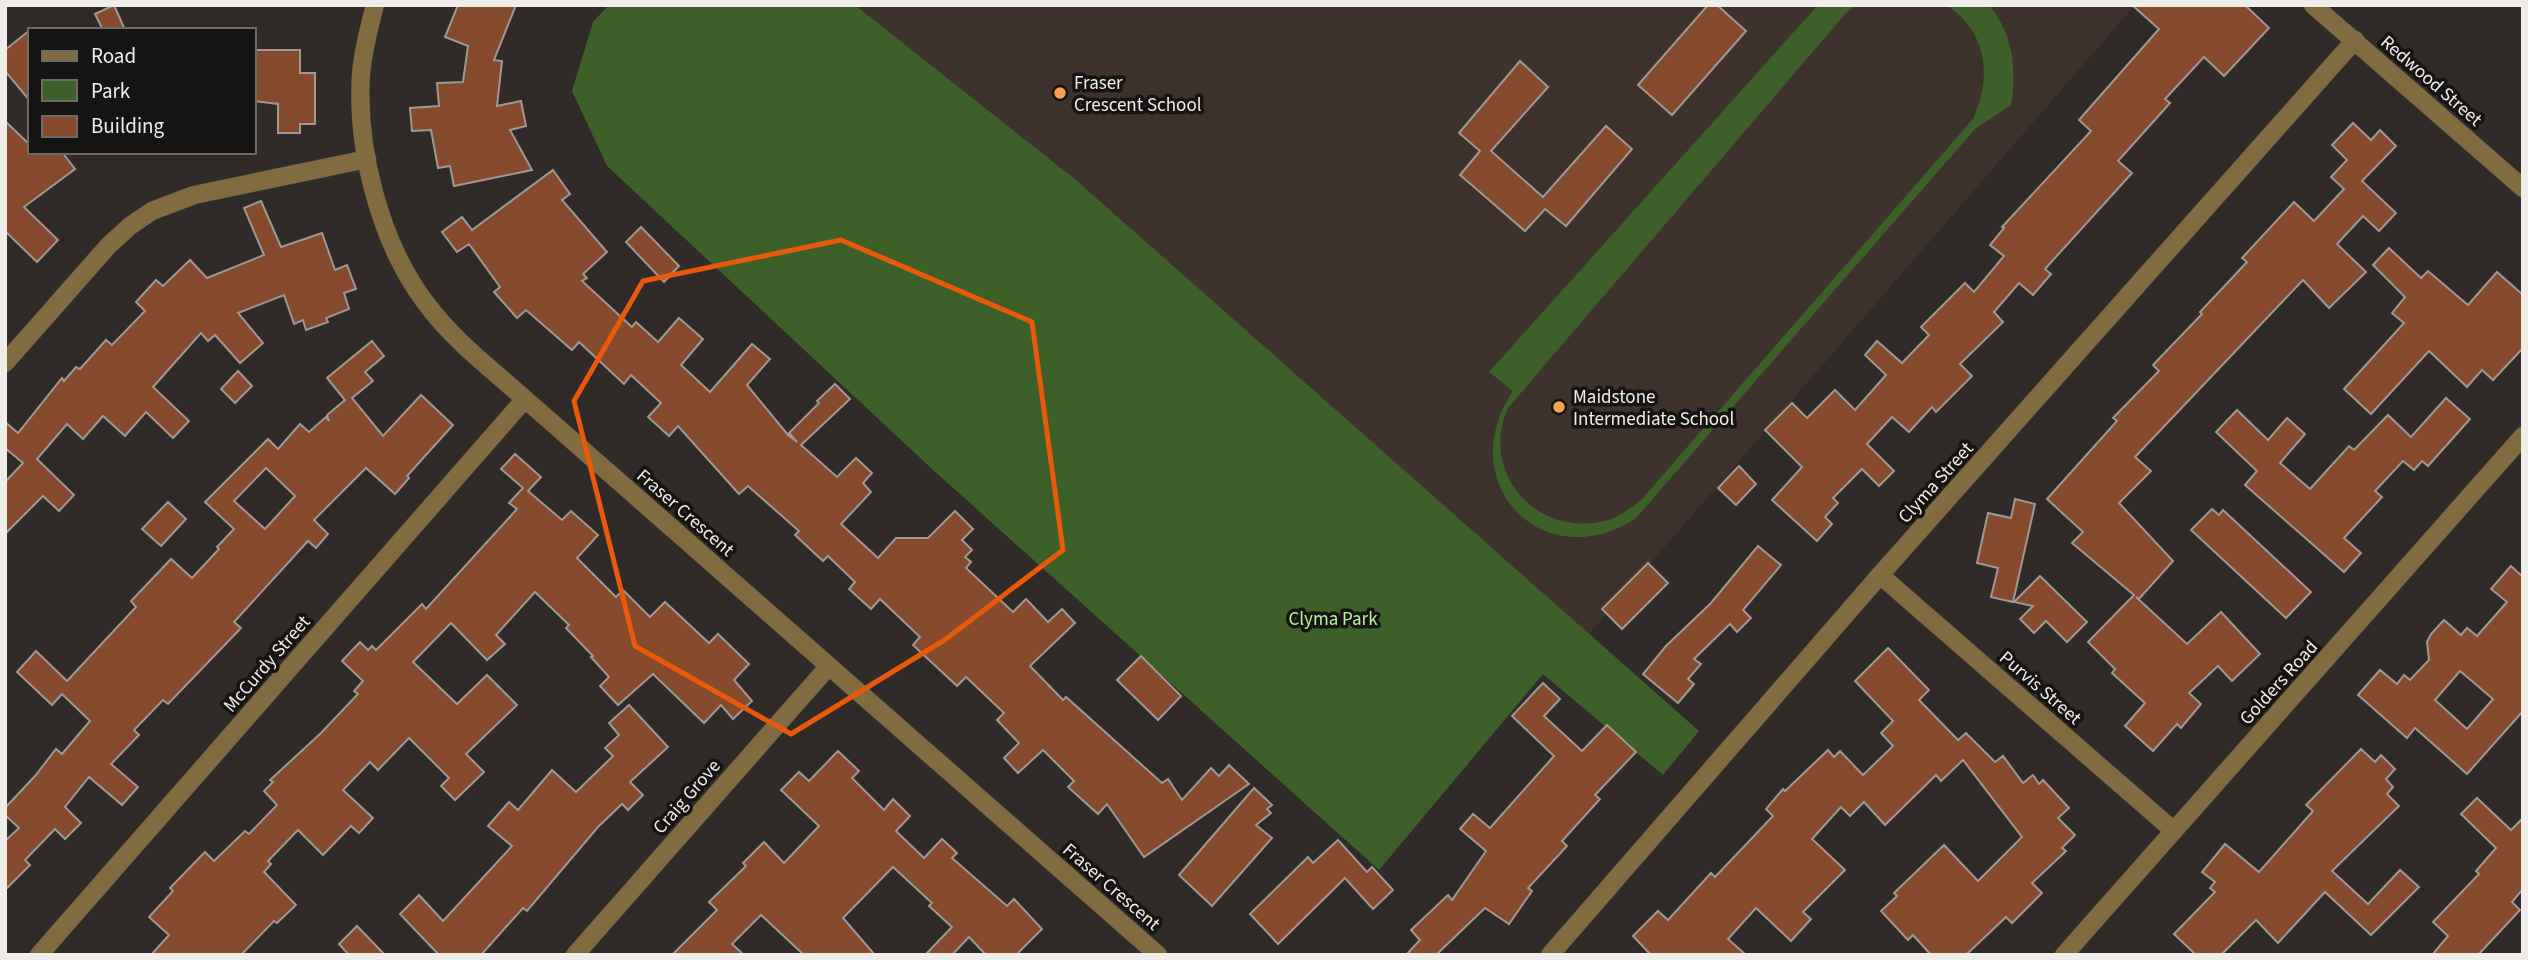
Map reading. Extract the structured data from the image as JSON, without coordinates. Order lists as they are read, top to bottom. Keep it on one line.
{"streets":{"street":["Redwood Street","Clyma Street","Fraser Crescent","McCurdy Street","Golders Road","Purvis Street","Craig Grove"]},"crossings":[["Redwood Street","Clyma Street"],["Clyma Street","Purvis Street"],["Fraser Crescent","McCurdy Street"],["Fraser Crescent","Craig Grove"],["Golders Road","Purvis Street"]],"parks":["Clyma Park"],"places":["Fraser Crescent School","Maidstone Intermediate School"],"legend":["Road","Park","Building"]}
